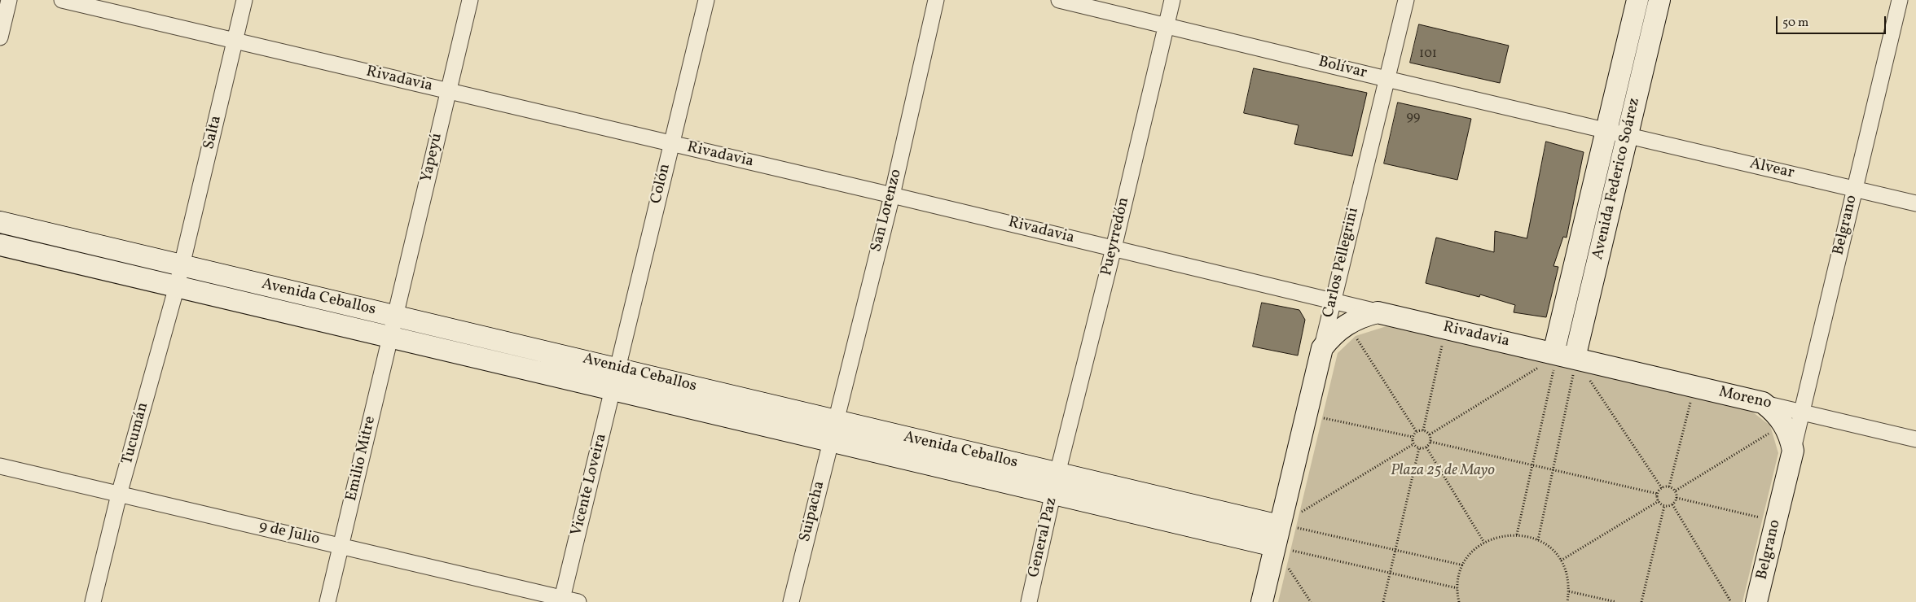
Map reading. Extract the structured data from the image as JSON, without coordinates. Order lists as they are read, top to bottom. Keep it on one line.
{"streets":{"main road":["Rivadavia","Avenida Federico Soárez","Belgrano","Carlos Pellegrini","Avenida Ceballos","Moreno"],"street":["Bolívar","Salta","Yapeyú","Alvear","Colón","San Lorenzo","Pueyrredón","Tucumán","Emilio Mitre","Vicente Loveira","Suipacha","9 de Julio","General Paz"]},"crossings":[["Bolívar","Alvear"],["Bolívar","Avenida Federico Soárez"],["Bolívar","Pueyrredón"],["Bolívar","Carlos Pellegrini"],["Rivadavia","Salta"],["Rivadavia","Yapeyú"],["Rivadavia","Avenida Federico Soárez"],["Rivadavia","Colón"],["Rivadavia","San Lorenzo"],["Rivadavia","Pueyrredón"],["Rivadavia","Carlos Pellegrini"],["Rivadavia","Moreno"],["Salta","Avenida Ceballos"],["Salta","Tucumán"],["Yapeyú","Avenida Ceballos"],["Yapeyú","Emilio Mitre"],["Alvear","Avenida Federico Soárez"],["Alvear","Belgrano"],["Avenida Federico Soárez","Moreno"],["Colón","Avenida Ceballos"],["Colón","Vicente Loveira"],["San Lorenzo","Avenida Ceballos"],["San Lorenzo","Suipacha"],["Belgrano","Moreno"],["Pueyrredón","Avenida Ceballos"],["Pueyrredón","General Paz"],["Carlos Pellegrini","Avenida Ceballos"],["Avenida Ceballos","Tucumán"],["Avenida Ceballos","Emilio Mitre"],["Avenida Ceballos","Vicente Loveira"],["Avenida Ceballos","Suipacha"],["Avenida Ceballos","General Paz"],["Tucumán","9 de Julio"],["Emilio Mitre","9 de Julio"],["Vicente Loveira","9 de Julio"]],"parks":["Plaza 25 de Mayo"],"house_numbers":["101","99"],"scale_bar":"50 m"}
